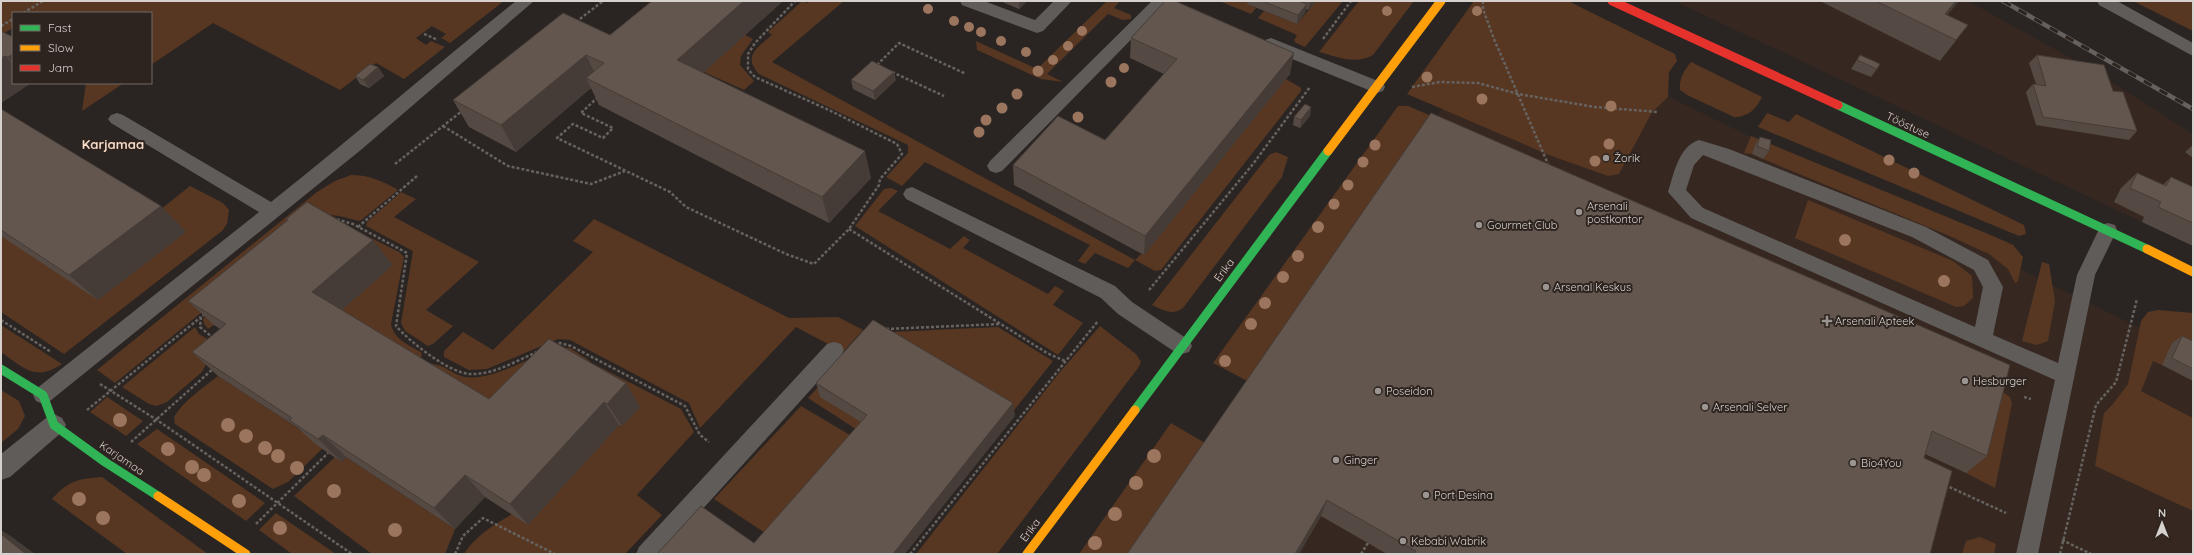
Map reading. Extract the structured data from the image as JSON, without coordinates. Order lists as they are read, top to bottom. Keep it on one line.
{"streets":{"street":["Tööstuse","Erika","Karjamaa"]},"districts":["Karjamaa"],"places":{"other":["Žorik","Arsenali postkontor","Gourmet Club","Arsenal Keskus","Hesburger","Poseidon","Arsenali Selver","Ginger","Bio4You","Port Desina","Kebabi Wabrik"],"health":["Arsenali Apteek"]},"legend":["Fast","Slow","Jam"],"north":"top"}
